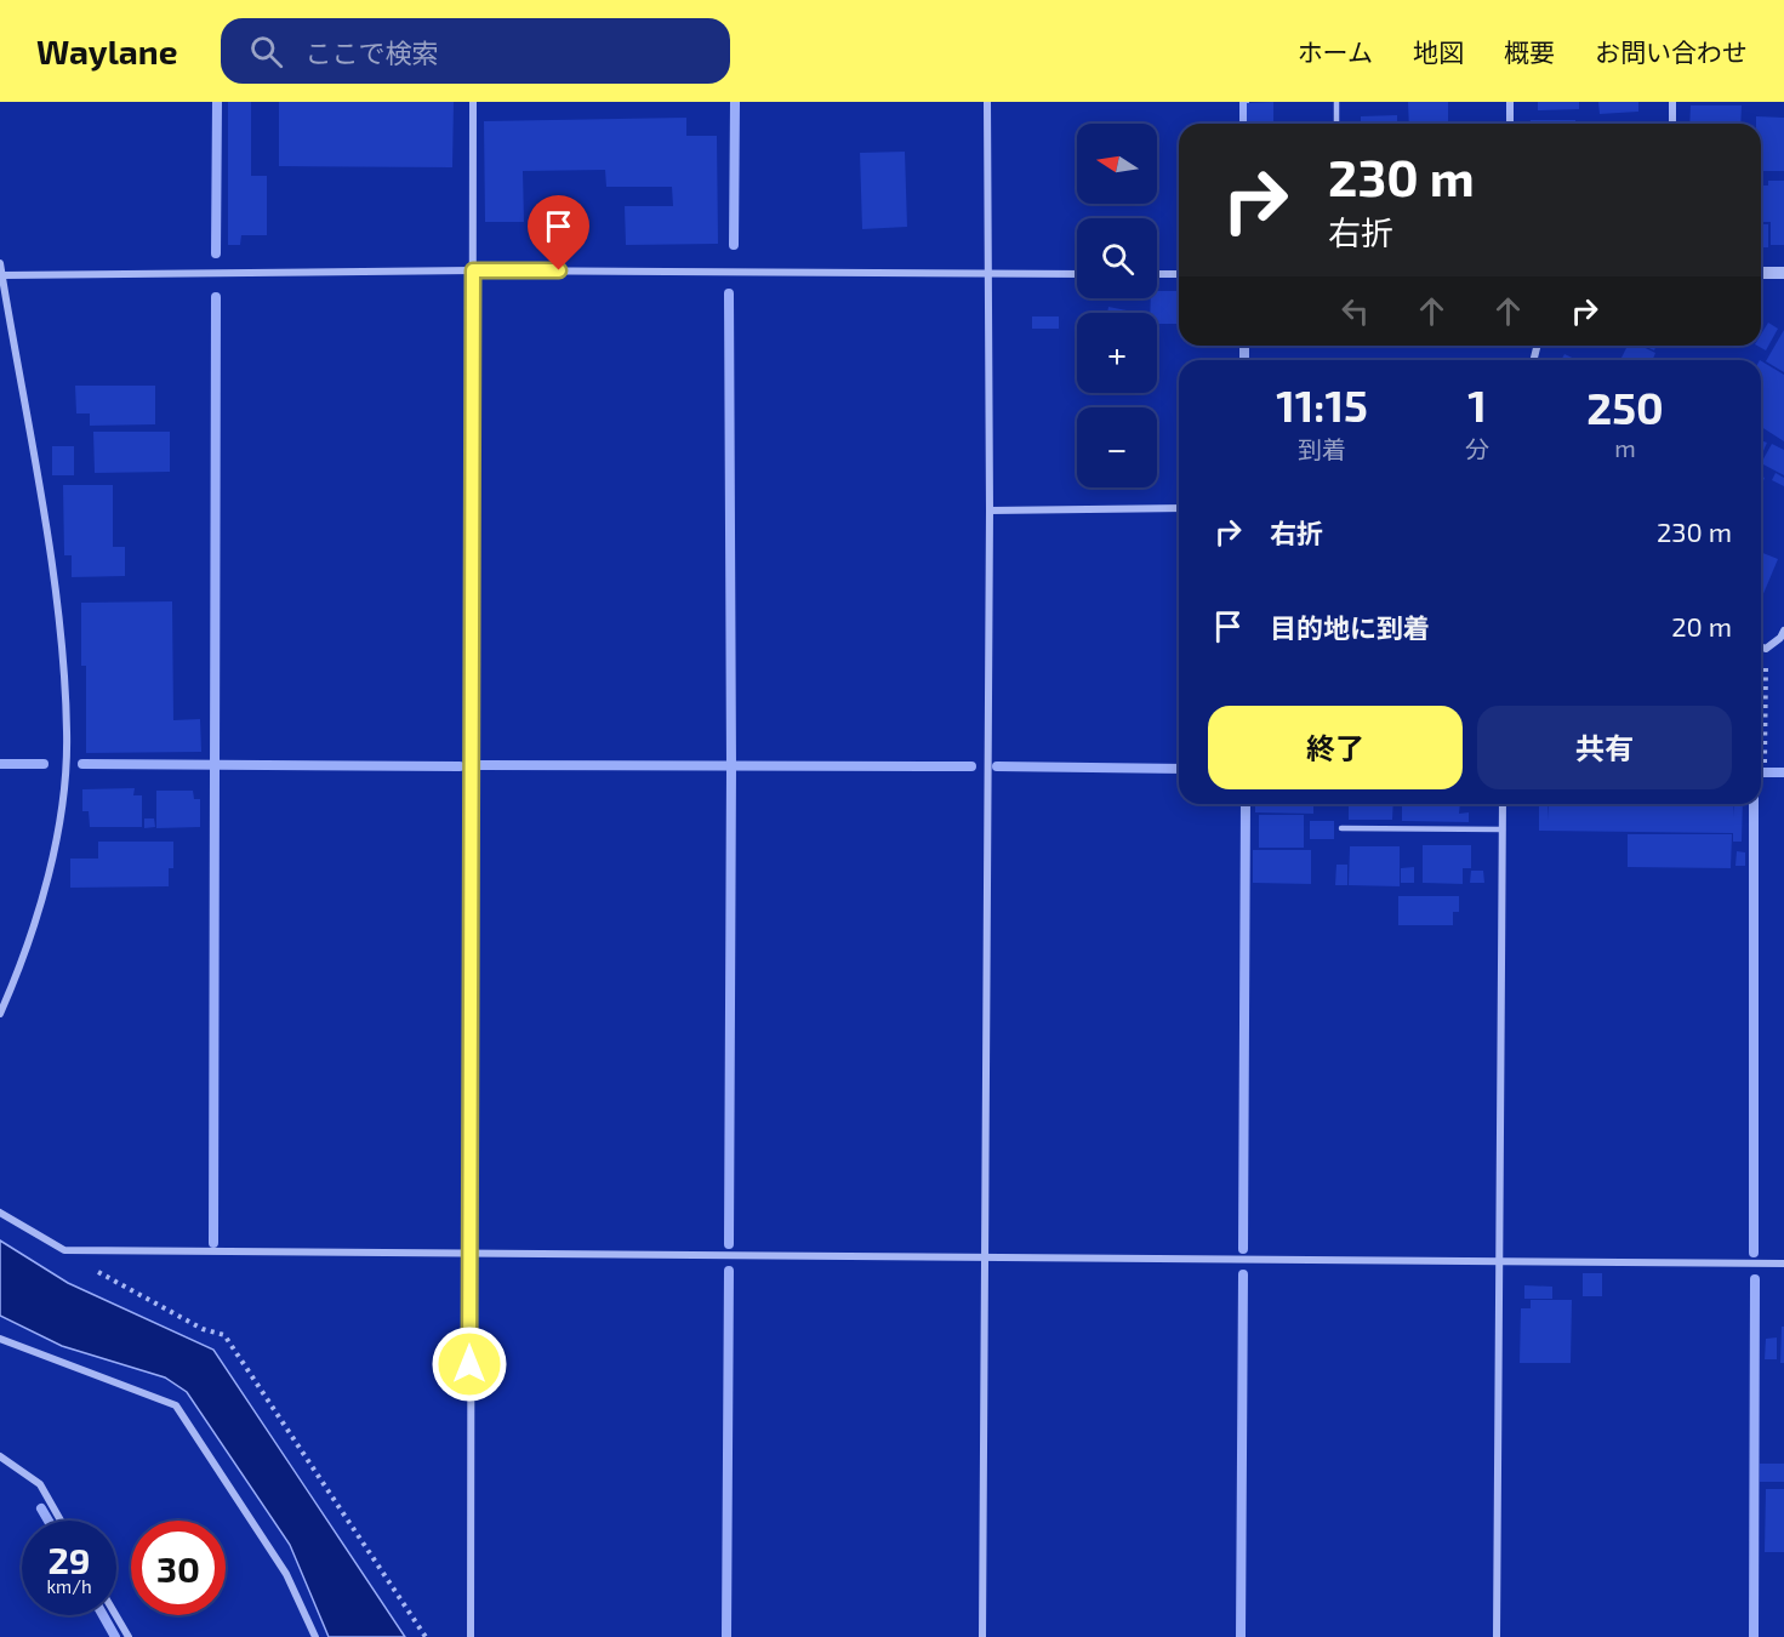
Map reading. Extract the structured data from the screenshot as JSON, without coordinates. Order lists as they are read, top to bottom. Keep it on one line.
{"north":"left","page":{"header":"Waylane","search":"ここで検索","nav":["ホーム","地図","概要","お問い合わせ"],"map_buttons":["+","−"],"turn":["230 m","右折"],"eta":["11:15","到着","1","分","250","m"],"list":[{"name":"右折","value":"230 m"},{"name":"目的地に到着","value":"20 m"}],"buttons":["終了","共有"],"speed":"29 km/h","limit":"30"}}
